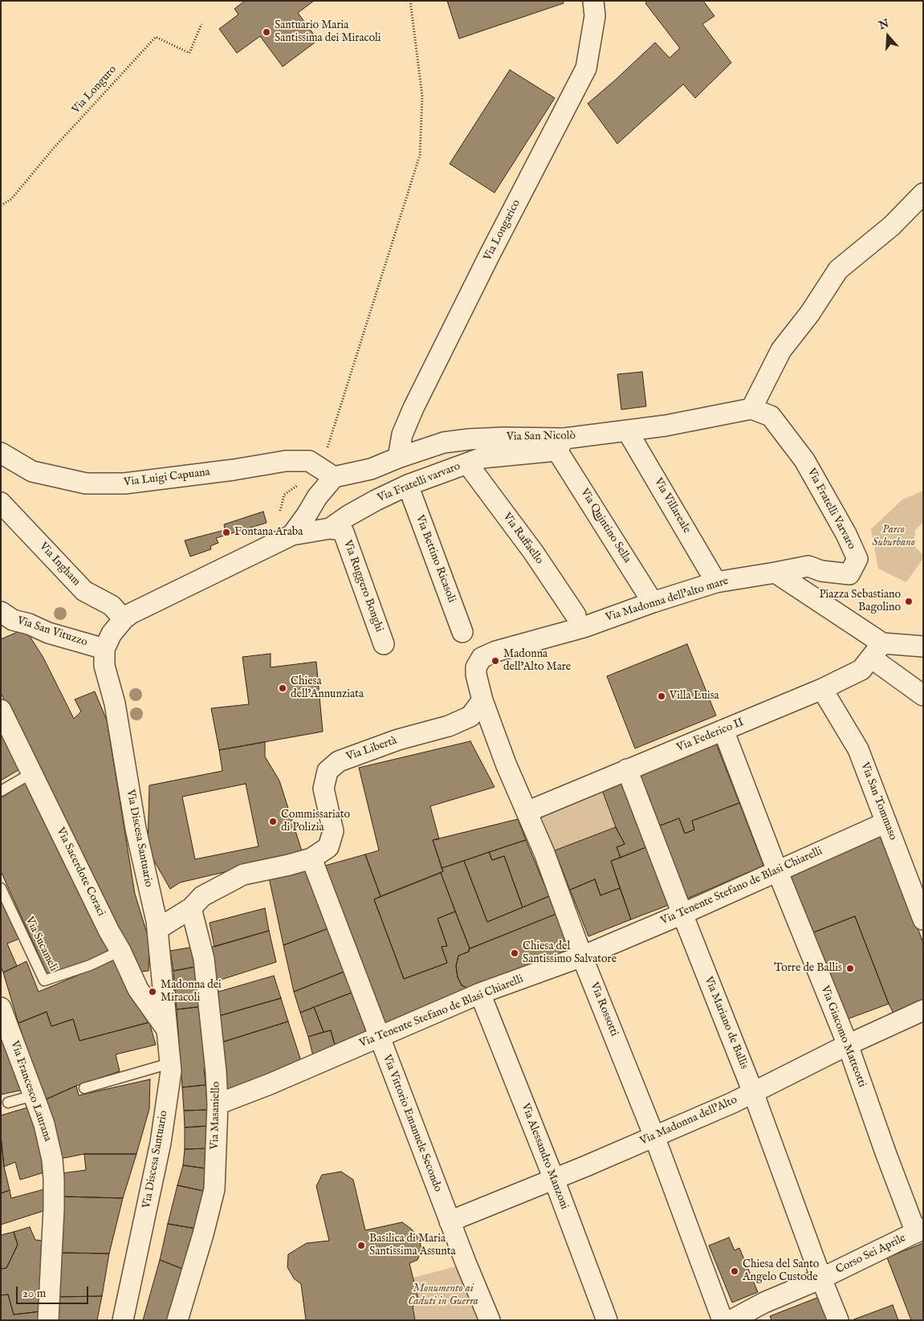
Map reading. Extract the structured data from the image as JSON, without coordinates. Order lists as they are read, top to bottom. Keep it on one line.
{"streets":{"street":["Via Longarico","Via San Nicolò","Via Luigi Capuana","Via Fratelli varvaro","Via Villareale","Via Fratelli Varvaro","Via Quintino Sella","Via Raffaello","Via Bettino Ricasoli","Via Ingham","Via Ruggero Bonghi","Via Madonna dell'alto mare","Via San Vituzzo","Via Federico II","Via Libertà","Via San Tommaso","Via Discesa Santuario","Via Sacerdote Coraci","Via Tenente Stefano de Blasi Chiarelli","Via Rossotti","Via Mariano de Ballis","Via Giacomo Matteotti","Via Francesco Laurana","Via Masaniello","Via Madonna dell'Alto","Via Vittorio Emanuele Secondo","Via Alessandro Manzoni","Corso Sei Aprile"],"lane":["Via Sucameli"],"path":["Via Longuro"]},"crossings":[["Via Longarico","Via San Nicolò"],["Via San Nicolò","Via Luigi Capuana"],["Via San Nicolò","Via Fratelli varvaro"],["Via San Nicolò","Via Villareale"],["Via San Nicolò","Via Fratelli Varvaro"],["Via San Nicolò","Via Quintino Sella"],["Via Fratelli varvaro","Via Quintino Sella"],["Via Fratelli varvaro","Via Raffaello"],["Via Fratelli varvaro","Via Bettino Ricasoli"],["Via Fratelli varvaro","Via Ruggero Bonghi"],["Via Villareale","Via Madonna dell'alto mare"],["Via Fratelli Varvaro","Via Madonna dell'alto mare"],["Via Quintino Sella","Via Madonna dell'alto mare"],["Via Raffaello","Via Madonna dell'alto mare"],["Via Madonna dell'alto mare","Via Libertà"],["Via Madonna dell'alto mare","Via Rossotti"],["Via San Vituzzo","Via Discesa Santuario"],["Via Federico II","Via San Tommaso"],["Via Federico II","Via Rossotti"],["Via Federico II","Via Mariano de Ballis"],["Via Federico II","Via Giacomo Matteotti"],["Via Libertà","Via Discesa Santuario"],["Via Libertà","Via Rossotti"],["Via Libertà","Via Masaniello"],["Via Libertà","Via Vittorio Emanuele Secondo"],["Via San Tommaso","Via Tenente Stefano de Blasi Chiarelli"],["Via Discesa Santuario","Via Sacerdote Coraci"],["Via Sacerdote Coraci","Via Sucameli"],["Via Tenente Stefano de Blasi Chiarelli","Via Rossotti"],["Via Tenente Stefano de Blasi Chiarelli","Via Mariano de Ballis"],["Via Tenente Stefano de Blasi Chiarelli","Via Giacomo Matteotti"],["Via Tenente Stefano de Blasi Chiarelli","Via Masaniello"],["Via Tenente Stefano de Blasi Chiarelli","Via Vittorio Emanuele Secondo"],["Via Tenente Stefano de Blasi Chiarelli","Via Alessandro Manzoni"],["Via Rossotti","Via Madonna dell'Alto"],["Via Mariano de Ballis","Via Madonna dell'Alto"],["Via Mariano de Ballis","Corso Sei Aprile"],["Via Giacomo Matteotti","Via Madonna dell'Alto"],["Via Giacomo Matteotti","Corso Sei Aprile"],["Via Madonna dell'Alto","Via Vittorio Emanuele Secondo"],["Via Madonna dell'Alto","Via Alessandro Manzoni"]],"parks":["Parco Suburbano","Monumento ai Caduti in Guerra"],"places":["Santuario Maria Santissima dei Miracoli","Fontana Araba","Piazza Sebastiano Bagolino","Madonna dell'Alto Mare","Chiesa dell'Annunziata","Villa Luisa","Commissariato di Polizia","Chiesa del Santissimo Salvatore","Torre de Ballis","Madonna dei Miracoli","Basilica di Maria Santissima Assunta","Chiesa del Santo Angelo Custode"],"scale_bar":"20 m","north":"top"}
